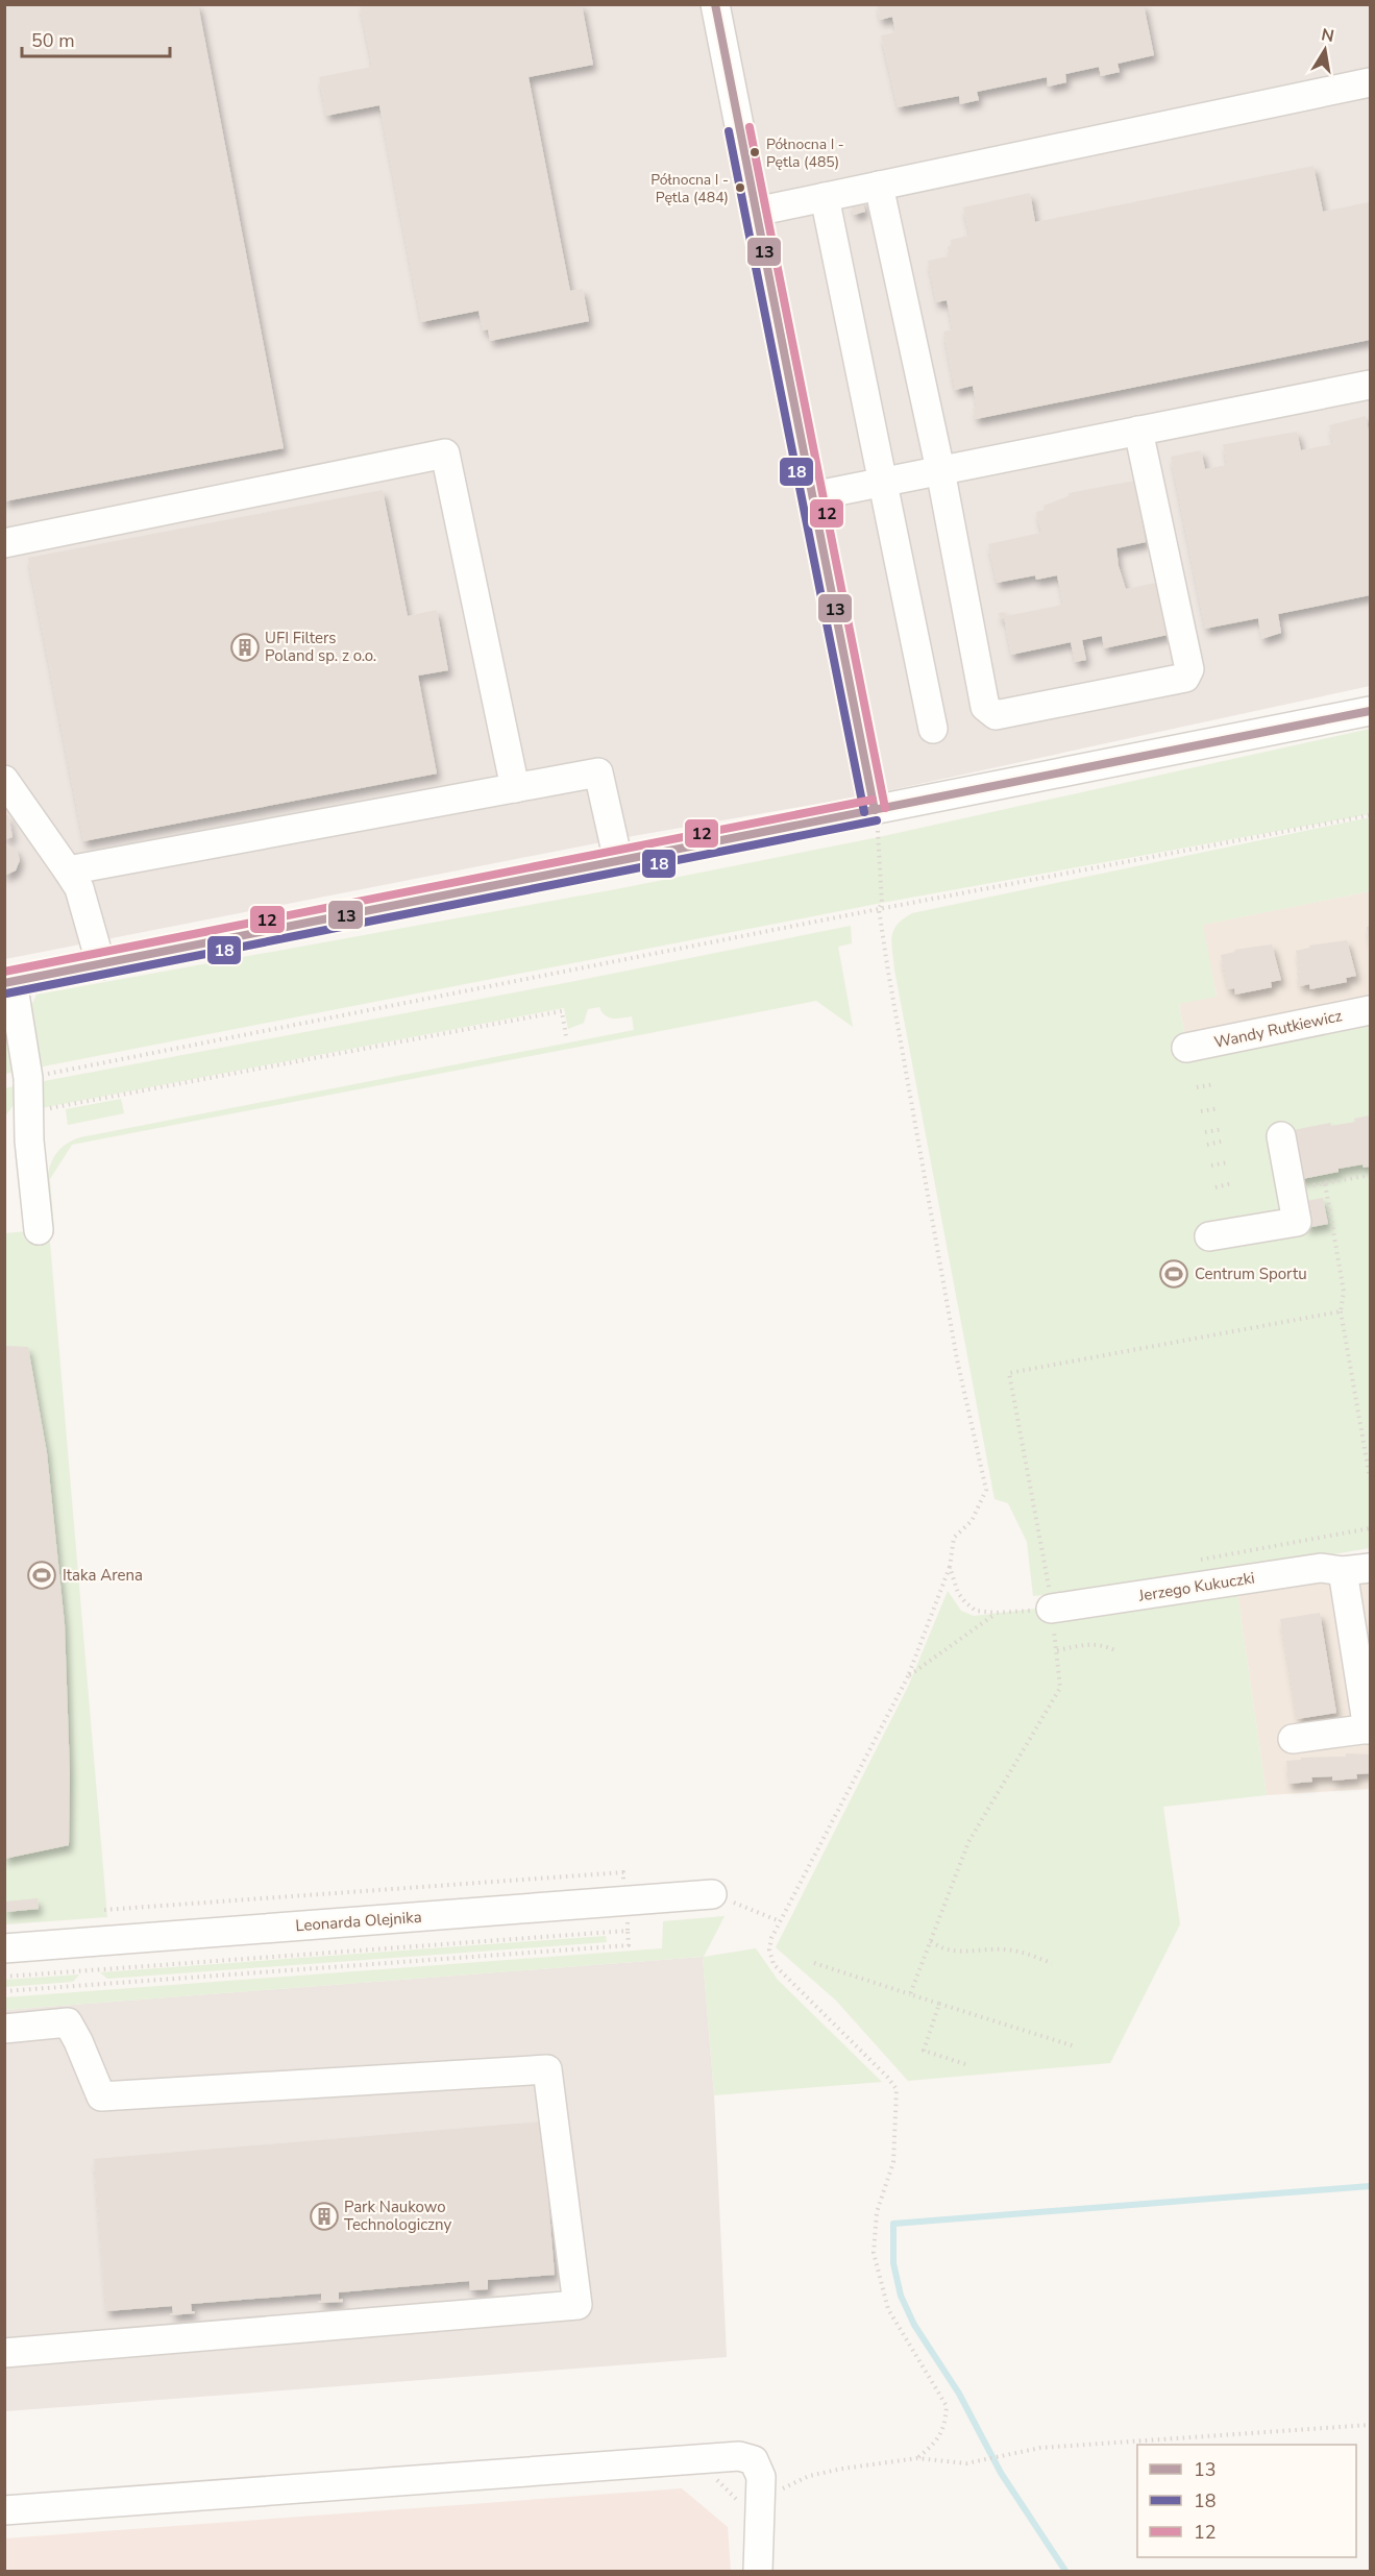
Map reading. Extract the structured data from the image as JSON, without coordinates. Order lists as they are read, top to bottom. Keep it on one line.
{"streets":{"street":["Wandy Rutkiewicz","Jerzego Kukuczki","Leonarda Olejnika"]},"places":{"other":["Północna I - Pętla (485)","Północna I - Pętla (484)"],"building":["UFI Filters Poland sp. z o.o.","Park Naukowo Technologiczny"],"sports":["Centrum Sportu","Itaka Arena"]},"lines":["transit line 13","transit line 12","transit line 18"],"legend":["13","18","12"],"scale_bar":"50 m","north":"top"}
